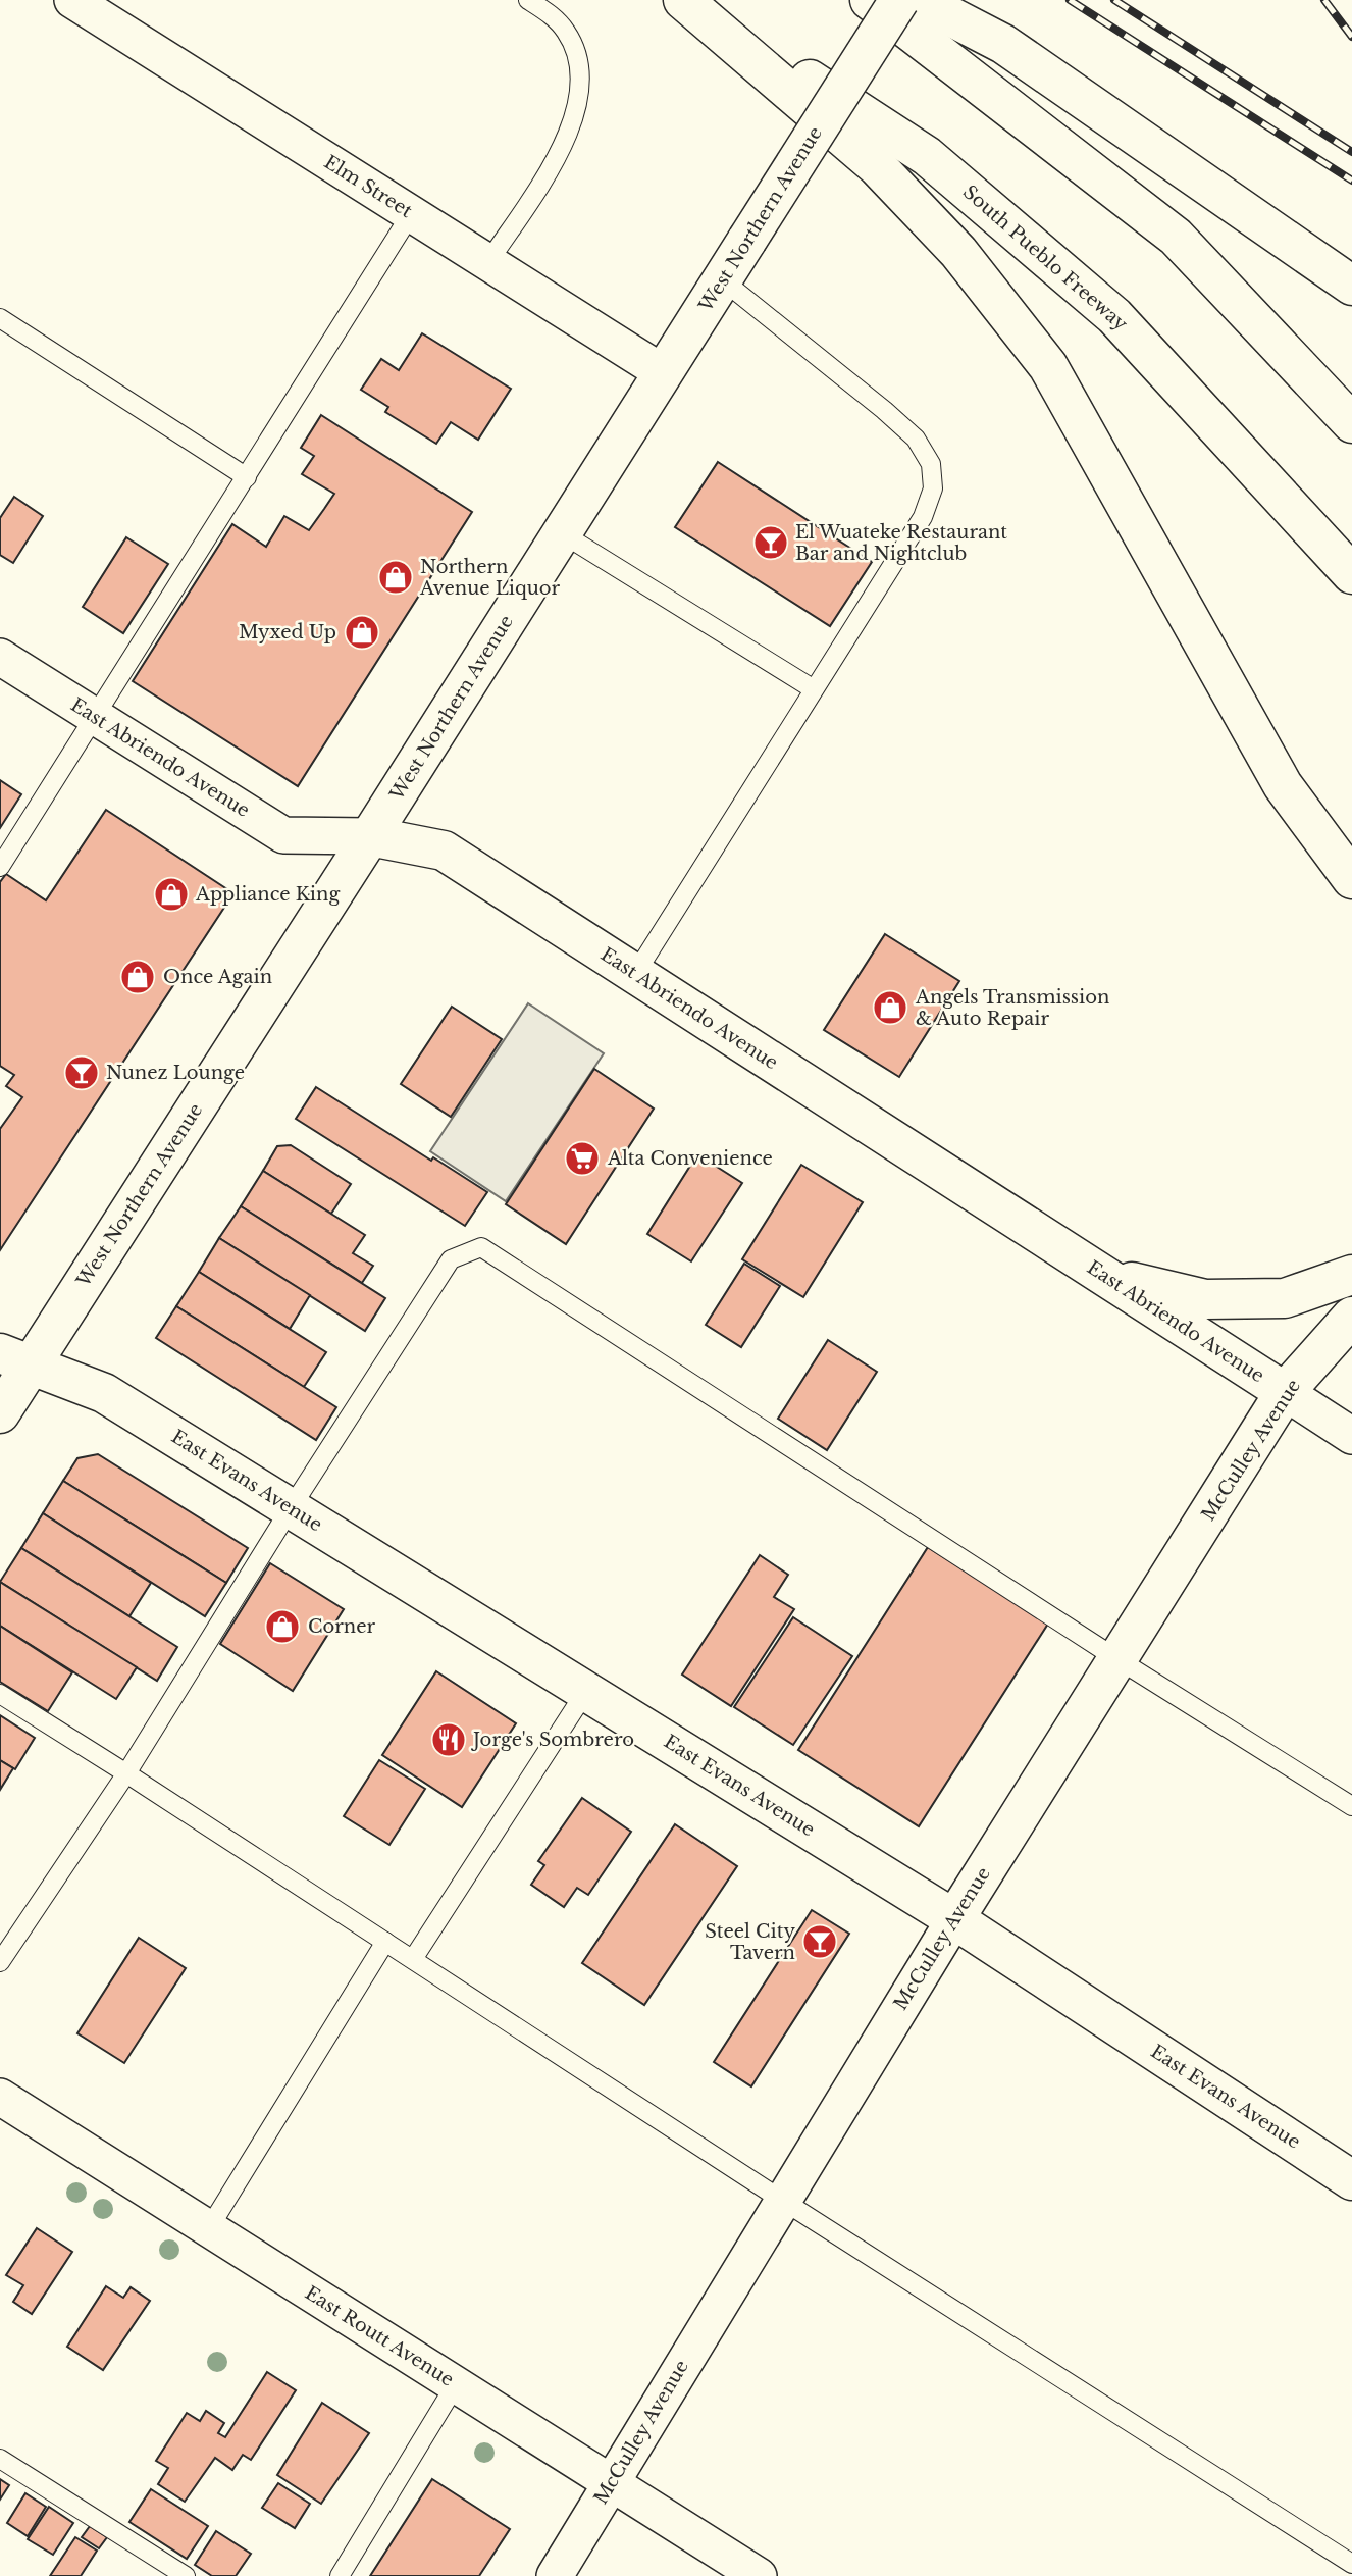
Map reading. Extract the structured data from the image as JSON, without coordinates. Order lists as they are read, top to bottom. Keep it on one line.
{"streets":{"main road":["West Northern Avenue","South Pueblo Freeway","East Abriendo Avenue","McCulley Avenue","East Evans Avenue"],"street":["Elm Street","East Routt Avenue"]},"crossings":[["Elm Street","West Northern Avenue"],["West Northern Avenue","East Abriendo Avenue"],["West Northern Avenue","East Evans Avenue"],["East Abriendo Avenue","McCulley Avenue"],["McCulley Avenue","East Evans Avenue"],["McCulley Avenue","East Routt Avenue"]],"places":{"bar":["El Wuateke Restaurant Bar and Nightclub","Nunez Lounge","Steel City Tavern"],"shop":["Northern Avenue Liquor","Myxed Up","Appliance King","Once Again","Angels Transmission & Auto Repair","Corner"],"supermarket":["Alta Convenience"],"restaurant":["Jorge's Sombrero"]}}
